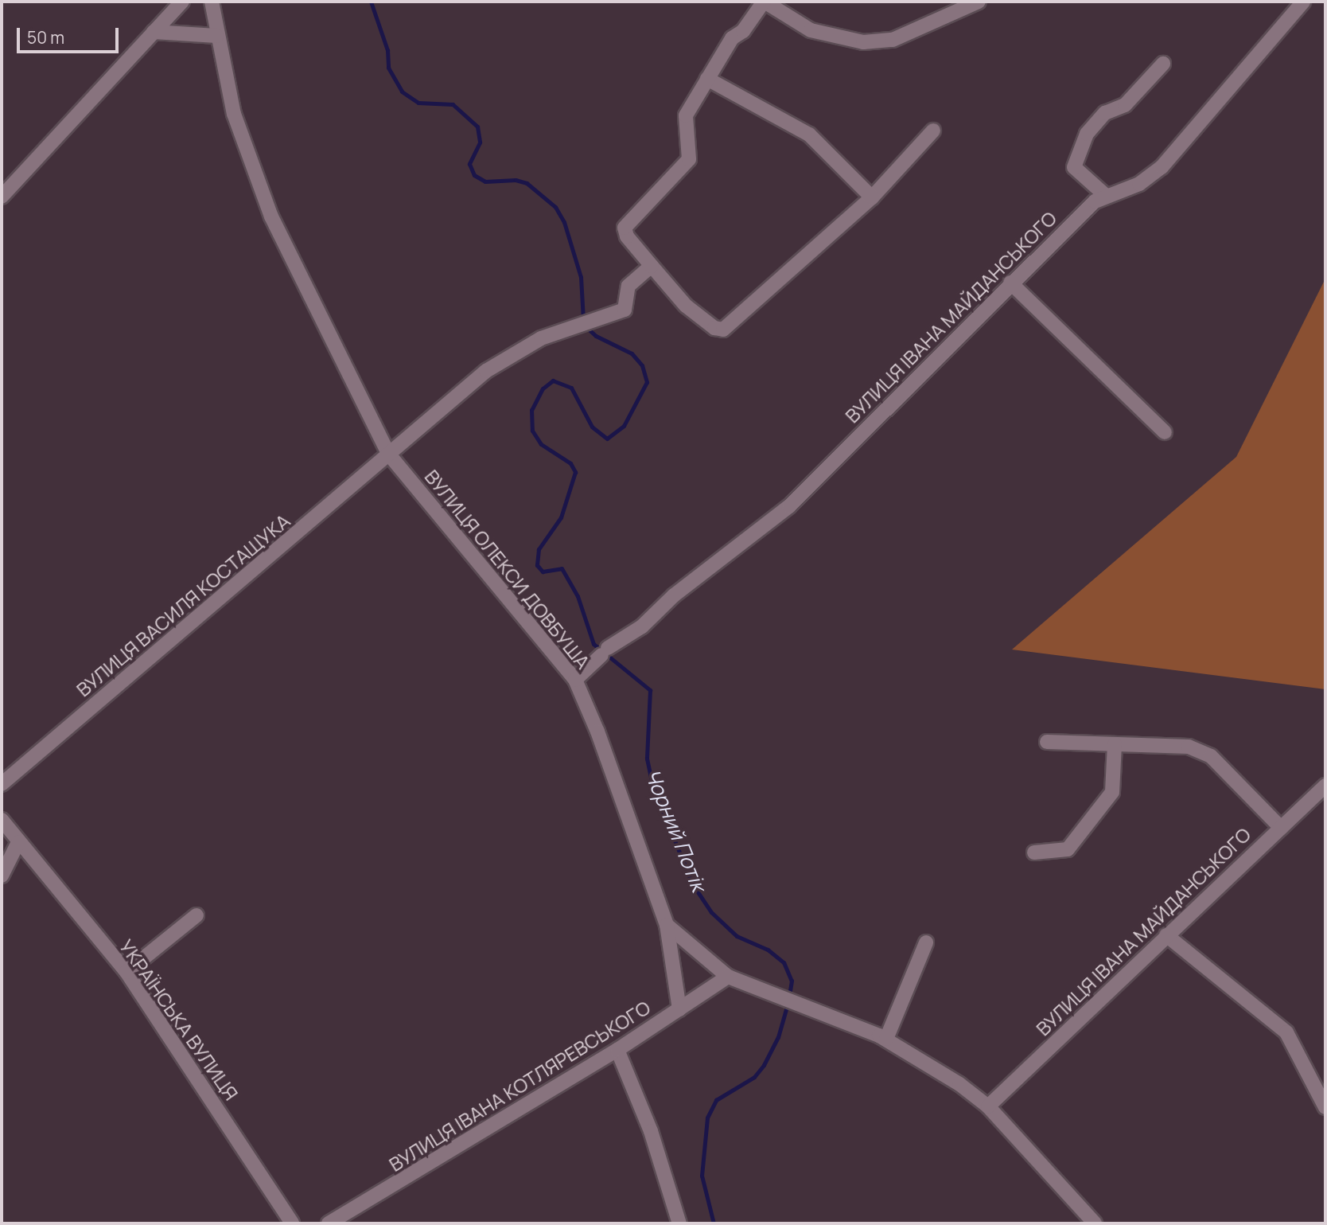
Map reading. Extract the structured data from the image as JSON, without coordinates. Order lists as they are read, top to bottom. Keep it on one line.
{"streets":{"street":["ВУЛИЦЯ ІВАНА МАЙДАНСЬКОГО","ВУЛИЦЯ ОЛЕКСИ ДОВБУША","ВУЛИЦЯ ВАСИЛЯ КОСТАЩУКА","УКРАЇНСЬКА ВУЛИЦЯ","ВУЛИЦЯ ІВАНА КОТЛЯРЕВСЬКОГО"]},"crossings":[["ВУЛИЦЯ ІВАНА МАЙДАНСЬКОГО","ВУЛИЦЯ ОЛЕКСИ ДОВБУША"],["ВУЛИЦЯ ОЛЕКСИ ДОВБУША","ВУЛИЦЯ ВАСИЛЯ КОСТАЩУКА"],["ВУЛИЦЯ ОЛЕКСИ ДОВБУША","ВУЛИЦЯ ІВАНА КОТЛЯРЕВСЬКОГО"]],"water":["Чорний Потік"],"scale_bar":"50 m"}
